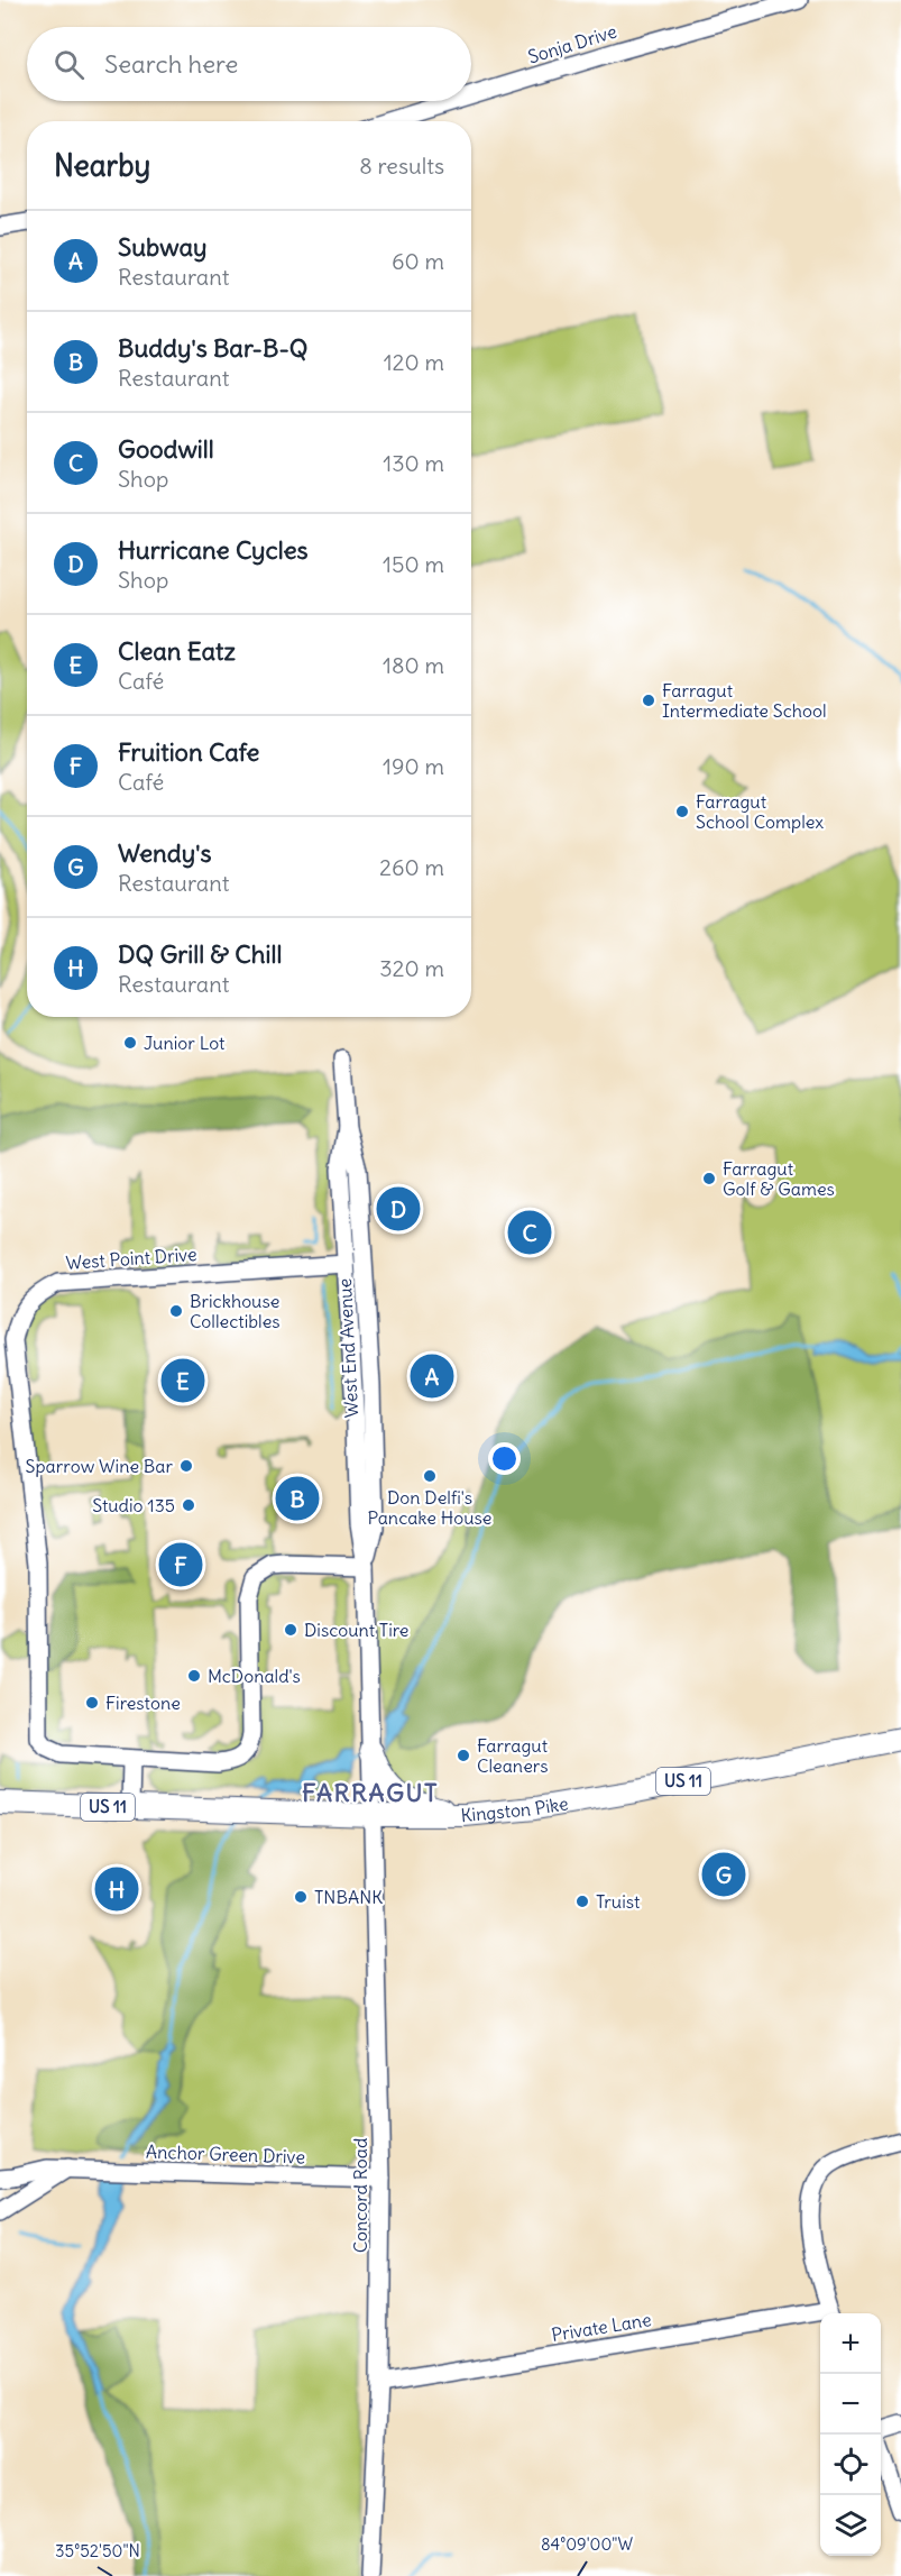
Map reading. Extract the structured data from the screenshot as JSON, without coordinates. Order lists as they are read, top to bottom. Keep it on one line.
{"streets":{"main road":["US 11","Kingston Pike"],"street":["Sonja Drive","West Point Drive","West End Avenue","Anchor Green Drive","Concord Road","Private Lane"]},"crossings":[["West Point Drive","West End Avenue"],["West End Avenue","Kingston Pike"],["West End Avenue","Concord Road"],["Kingston Pike","Concord Road"],["Anchor Green Drive","Concord Road"],["Concord Road","Private Lane"]],"districts":["FARRAGUT"],"places":["Farragut Intermediate School","Farragut School Complex","Junior Lot","Farragut Golf & Games","Brickhouse Collectibles","Sparrow Wine Bar","Don Delfi's Pancake House","Studio 135","Discount Tire","McDonald's","Firestone","Farragut Cleaners","TNBANK","Truist"],"page":{"search":"Search here","heading":["Nearby","8 results"],"list":[{"mark":"A","name":"Subway","note":"Restaurant","value":"60 m"},{"mark":"B","name":"Buddy's Bar-B-Q","note":"Restaurant","value":"120 m"},{"mark":"C","name":"Goodwill","note":"Shop","value":"130 m"},{"mark":"D","name":"Hurricane Cycles","note":"Shop","value":"150 m"},{"mark":"E","name":"Clean Eatz","note":"Café","value":"180 m"},{"mark":"F","name":"Fruition Cafe","note":"Café","value":"190 m"},{"mark":"G","name":"Wendy's","note":"Restaurant","value":"260 m"},{"mark":"H","name":"DQ Grill & Chill","note":"Restaurant","value":"320 m"}],"pins":["D","C","A","E","B","F","G","H"],"map_buttons":["+","−"]},"coordinates":["84°09'00\"W","35°52'50\"N"]}
